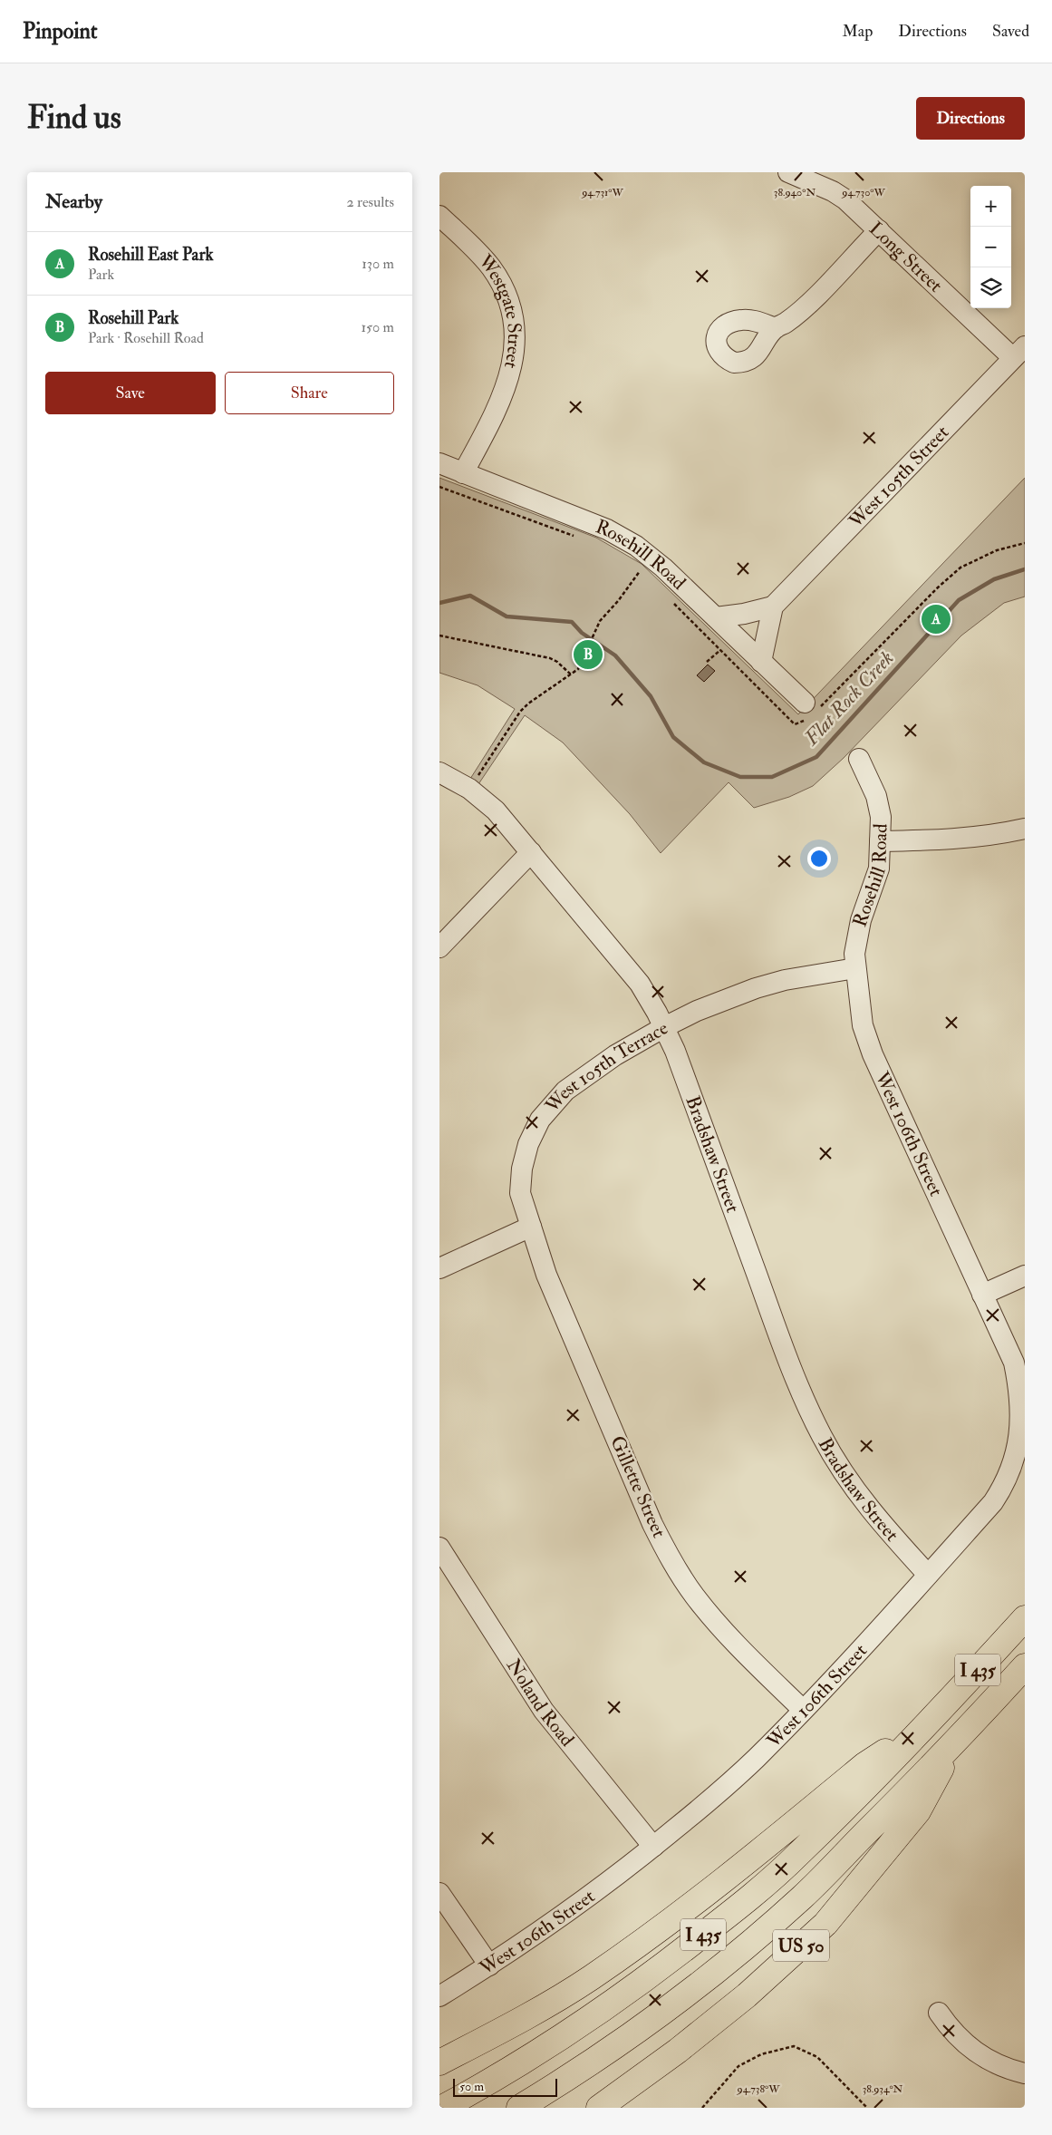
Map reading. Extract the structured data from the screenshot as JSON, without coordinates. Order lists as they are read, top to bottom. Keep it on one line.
{"streets":{"highway":["I 435","US 50"],"street":["Long Street","Westgate Street","West 105th Street","Rosehill Road","West 105th Terrace","West 106th Street","Bradshaw Street","Gillette Street","Noland Road"]},"crossings":[["Long Street","West 105th Street"],["Westgate Street","Rosehill Road"],["Rosehill Road","West 105th Terrace"],["Rosehill Road","West 106th Street"],["West 105th Terrace","West 106th Street"],["West 105th Terrace","Bradshaw Street"],["West 105th Terrace","Gillette Street"],["West 106th Street","Bradshaw Street"],["West 106th Street","Gillette Street"],["West 106th Street","Noland Road"],["I 435","US 50"]],"water":["Flat Rock Creek"],"scale_bar":"50 m","page":{"header":"Pinpoint","nav":["Map","Directions","Saved"],"buttons":["Directions",["Save","Share"]],"title":"Find us","heading":["Nearby","2 results"],"map_buttons":["+","−"],"list":[{"mark":"A","name":"Rosehill East Park","note":"Park","value":"130 m"},{"mark":"B","name":"Rosehill Park","note":"Park · Rosehill Road","value":"150 m"}],"pins":["A","B"],"scale":"50 m"},"coordinates":["94.730°W","94.731°W","38.940°N","38.934°N","94.738°W"]}
